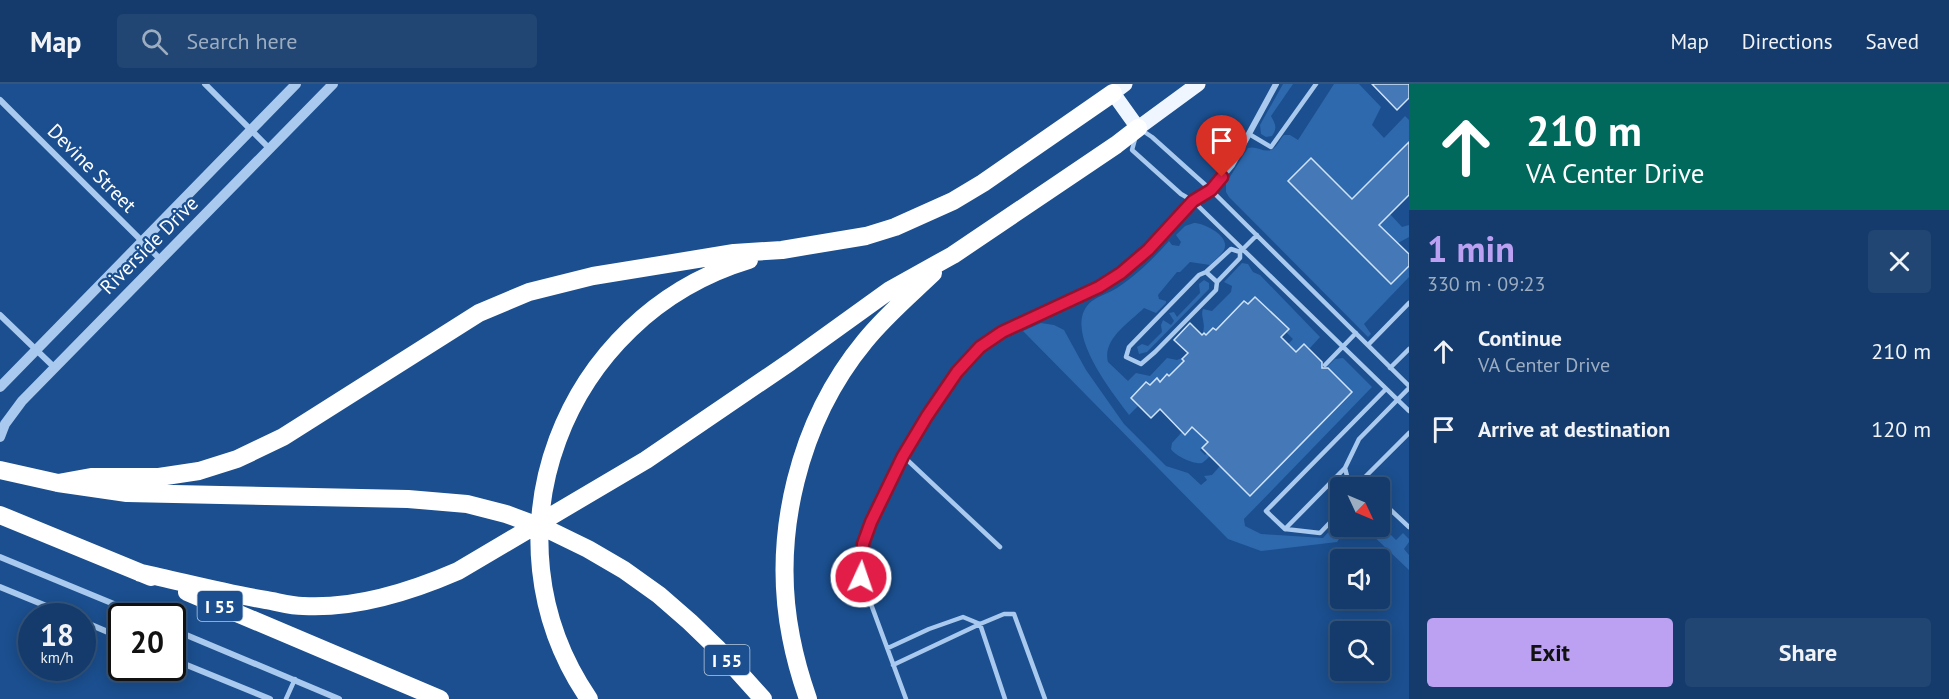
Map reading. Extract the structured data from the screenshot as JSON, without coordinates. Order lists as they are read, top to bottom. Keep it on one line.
{"streets":{"highway":["I 55"],"street":["Devine Street","Riverside Drive"]},"crossings":[["Devine Street","Riverside Drive"]],"north":"bottom right","page":{"header":"Map","search":"Search here","nav":["Map","Directions","Saved"],"turn":["210 m","VA Center Drive"],"heading":["1 min","330 m · 09:23"],"list":[{"name":"Continue","note":"VA Center Drive","value":"210 m"},{"name":"Arrive at destination","value":"120 m"}],"speed":"18 km/h","limit":"20","buttons":["Exit","Share"]}}
